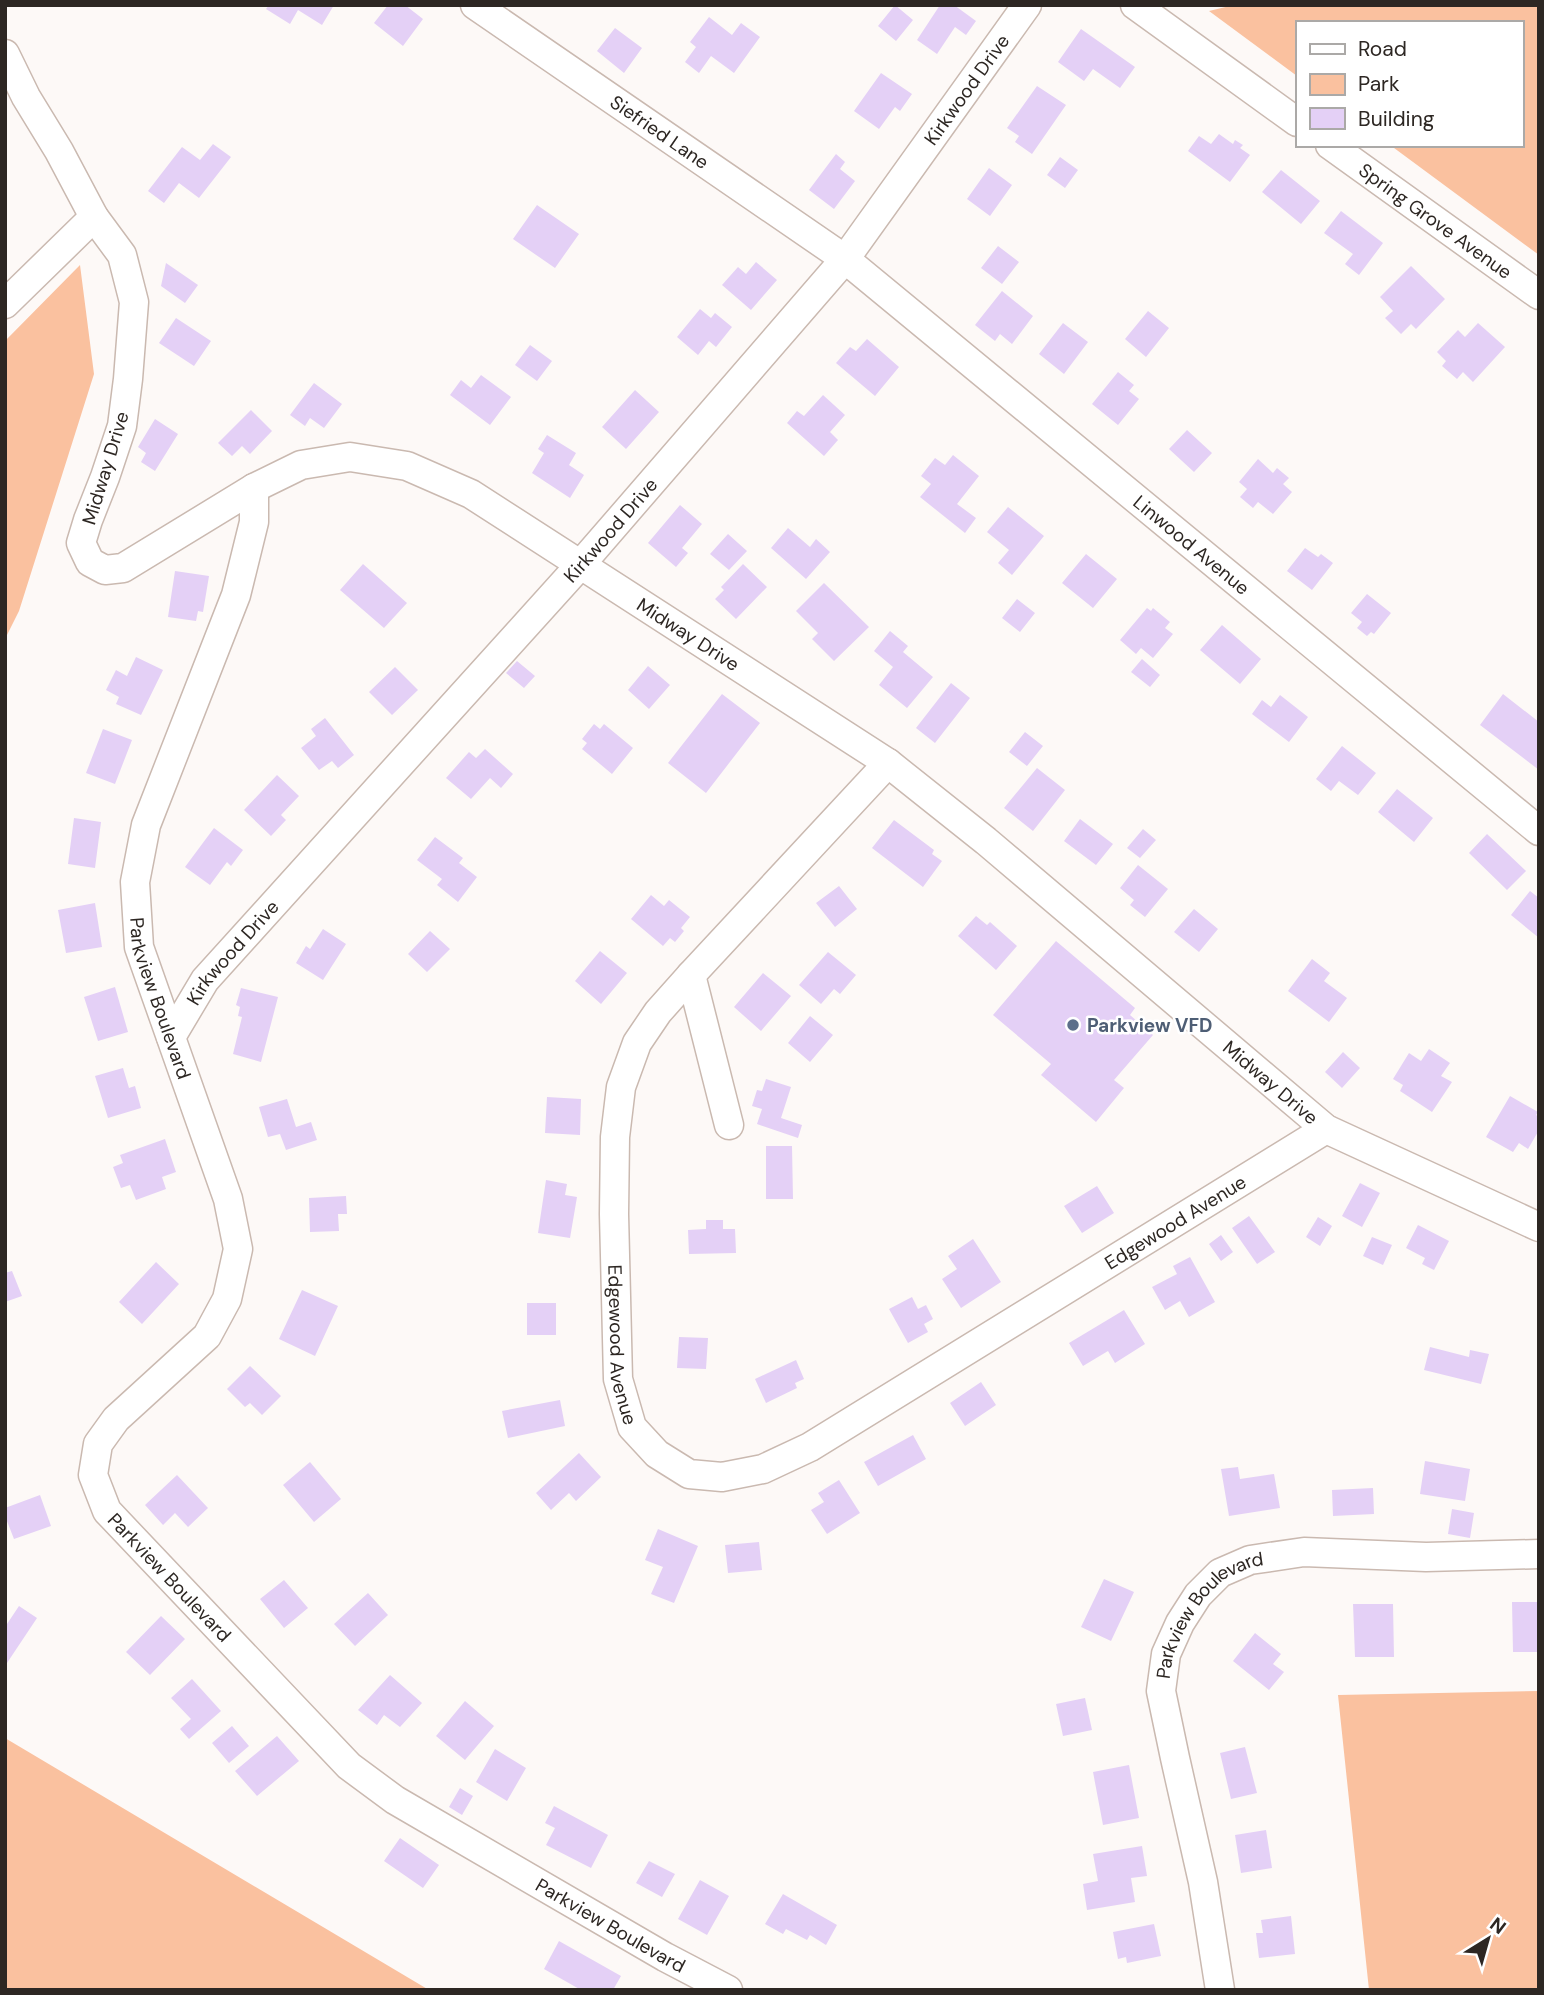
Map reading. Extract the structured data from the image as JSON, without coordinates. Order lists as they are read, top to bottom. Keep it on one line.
{"streets":{"street":["Kirkwood Drive","Siefried Lane","Spring Grove Avenue","Midway Drive","Linwood Avenue","Parkview Boulevard","Edgewood Avenue"]},"crossings":[["Kirkwood Drive","Siefried Lane"],["Kirkwood Drive","Midway Drive"],["Kirkwood Drive","Linwood Avenue"],["Kirkwood Drive","Parkview Boulevard"],["Siefried Lane","Linwood Avenue"],["Midway Drive","Parkview Boulevard"],["Midway Drive","Edgewood Avenue"]],"places":["Parkview VFD"],"legend":["Road","Park","Building"],"north":"top right"}
